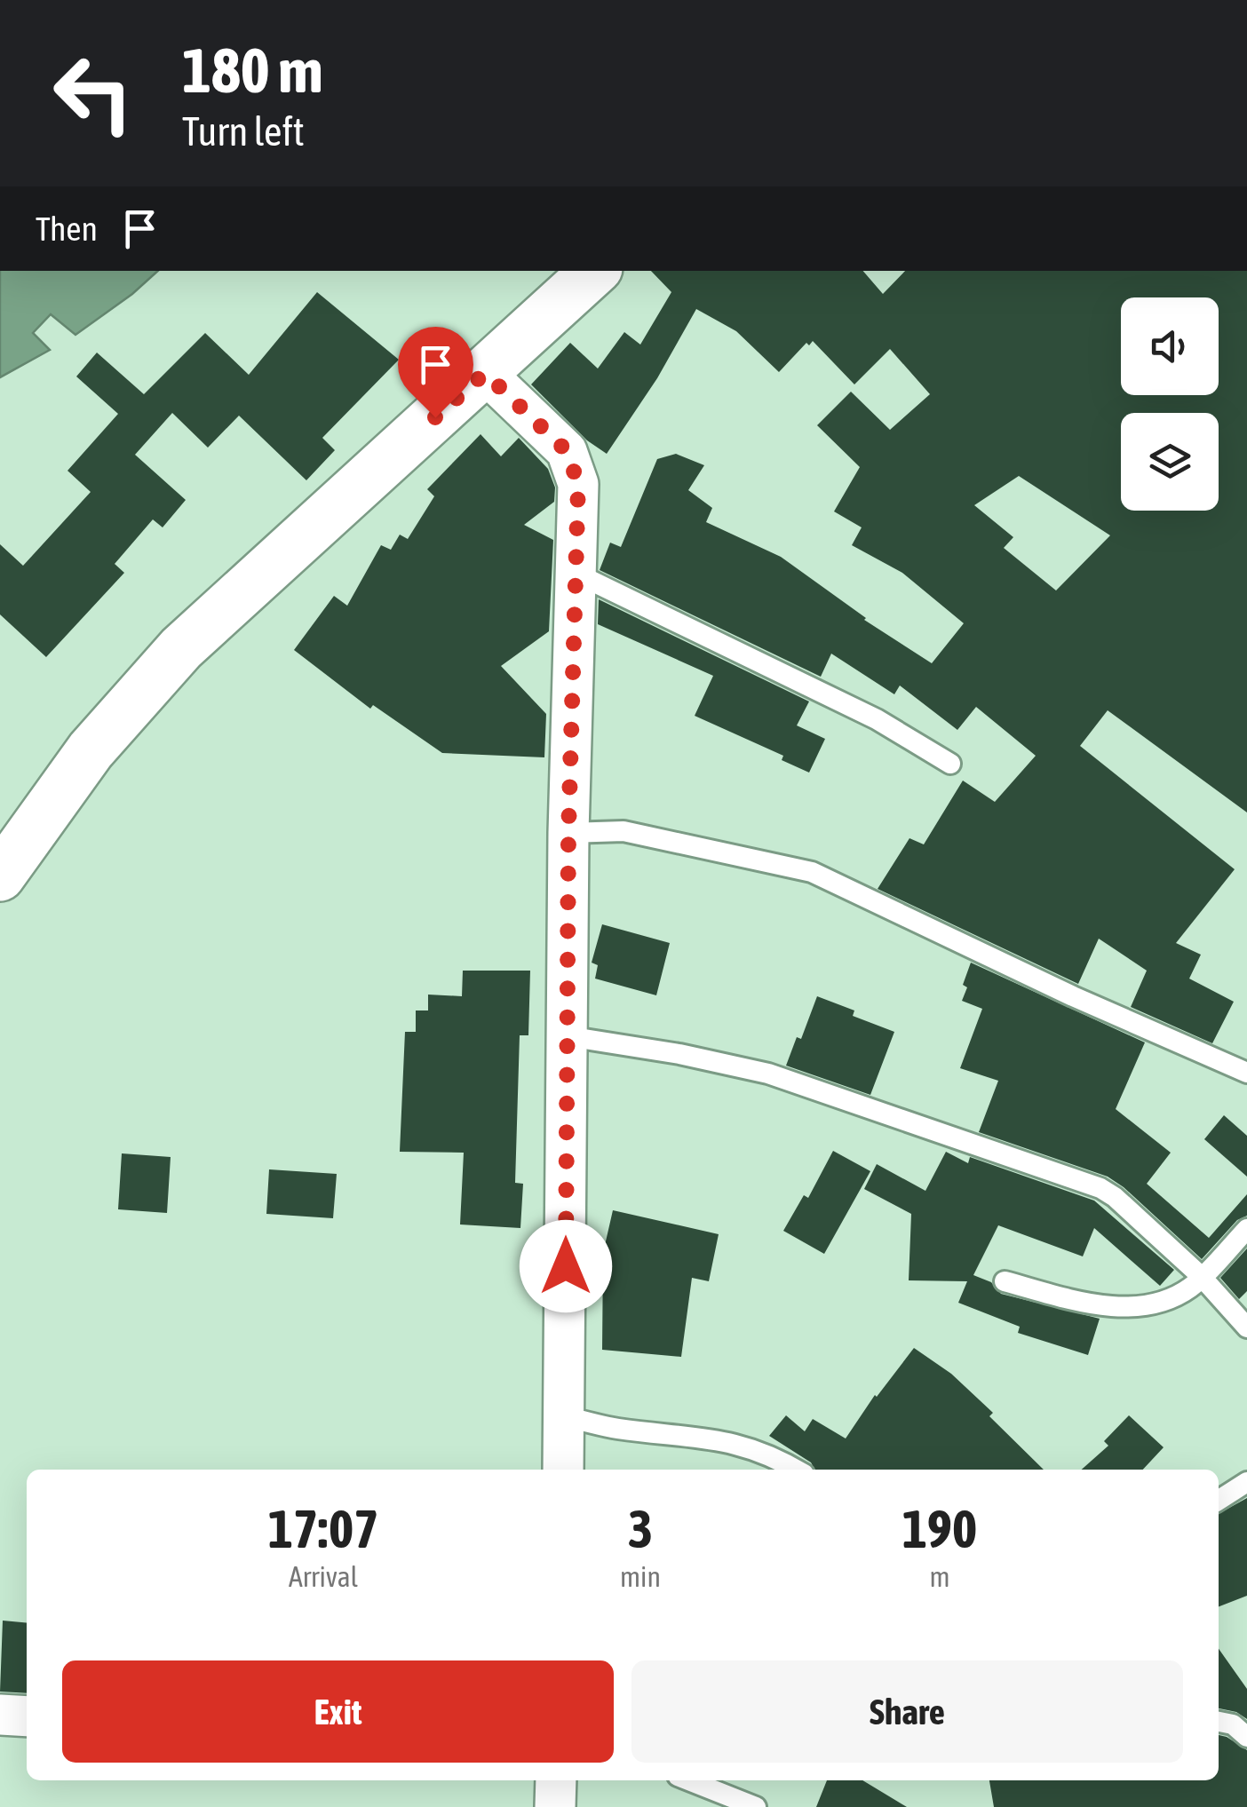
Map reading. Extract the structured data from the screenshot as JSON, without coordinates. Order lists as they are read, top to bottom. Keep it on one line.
{"page":{"turn":["180 m","Turn left"],"then":"Then","eta":["17:07","Arrival","3","min","190","m"],"buttons":["Exit","Share"]}}
